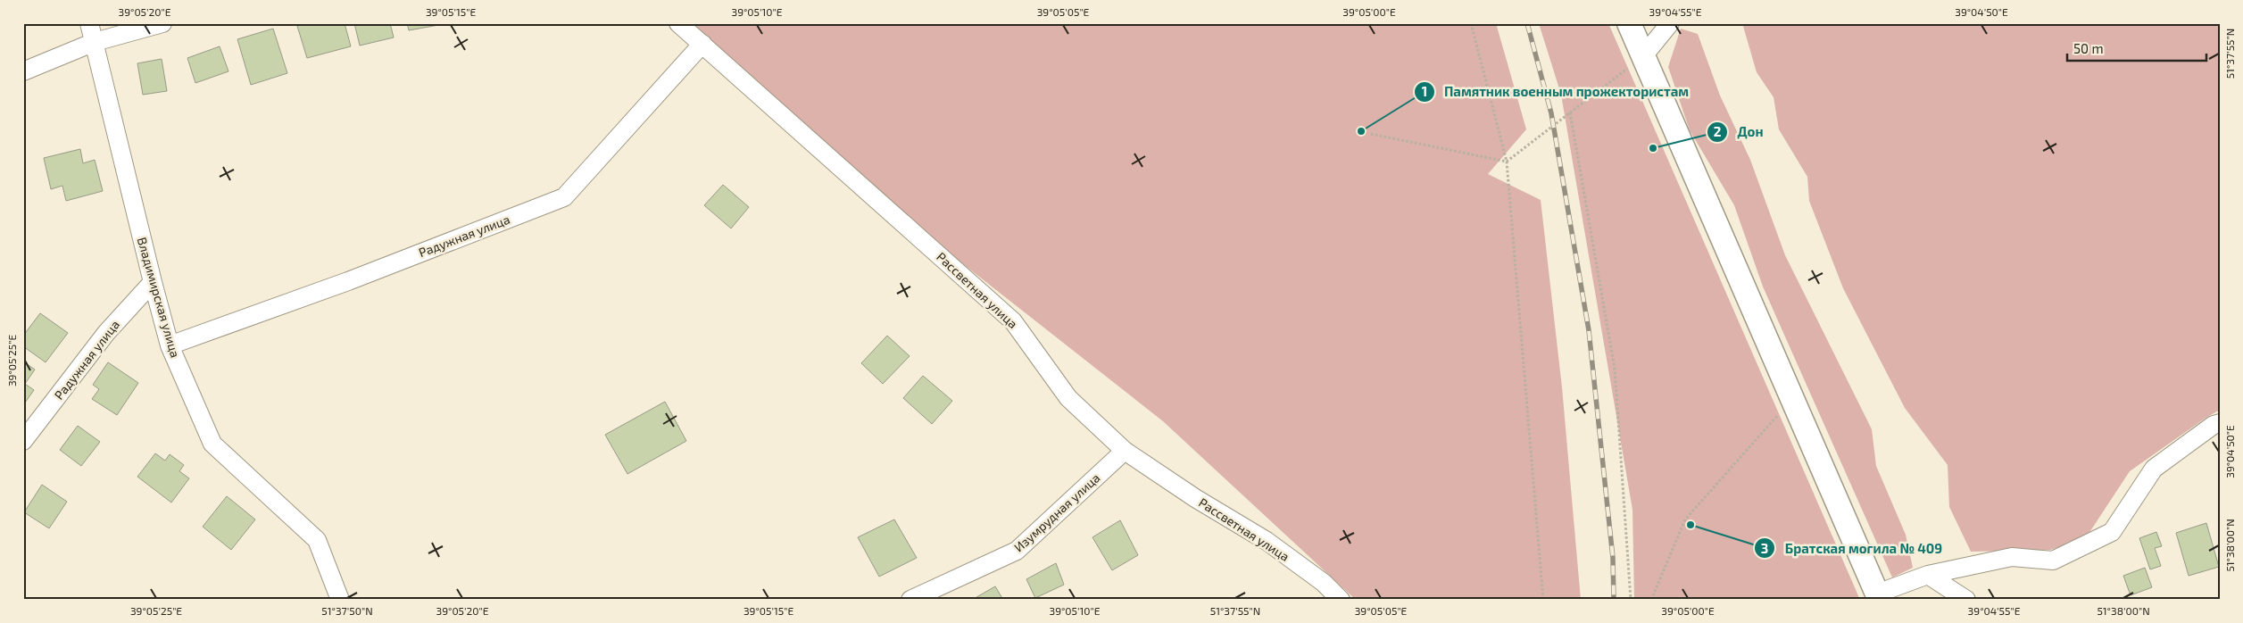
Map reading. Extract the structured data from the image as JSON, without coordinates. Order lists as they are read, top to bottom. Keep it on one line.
{"streets":{"street":["Радужная улица","Рассветная улица","Владимирская улица","Изумрудная улица"]},"crossings":[["Радужная улица","Рассветная улица"],["Радужная улица","Владимирская улица"],["Рассветная улица","Изумрудная улица"]],"places":["Памятник военным прожектористам","Дон","Братская могила № 409"],"scale_bar":"50 m","coordinates":["39°05'20\"E","39°05'15\"E","39°05'10\"E","39°05'05\"E","39°05'00\"E","39°04'55\"E","39°04'50\"E","51°37'55\"N","39°05'25\"E","51°38'00\"N","51°37'50\"N"]}
